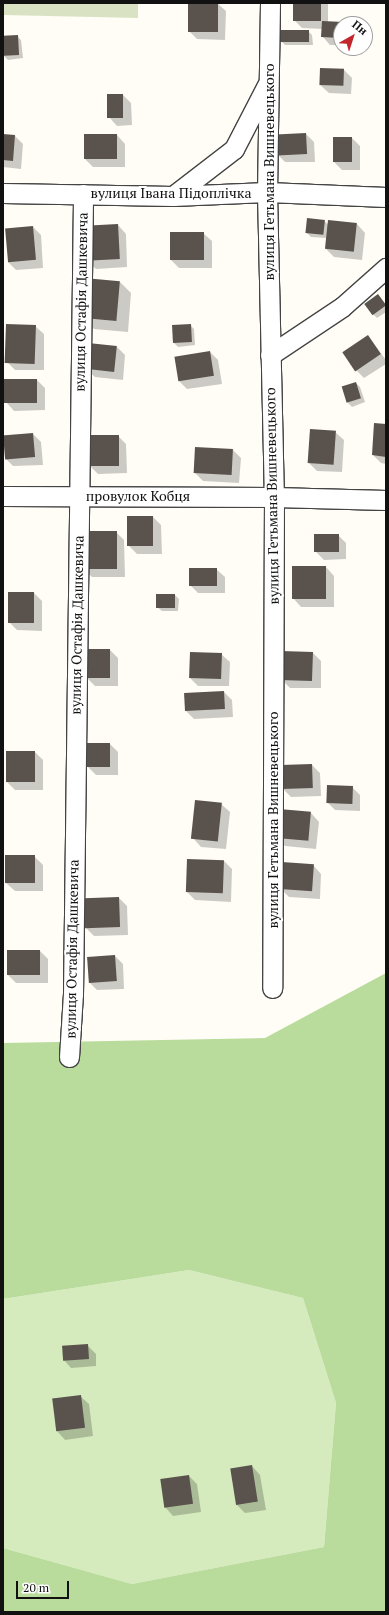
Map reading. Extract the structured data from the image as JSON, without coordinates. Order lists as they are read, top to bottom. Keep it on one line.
{"streets":{"street":["вулиця Гетьмана Вишневецького","вулиця Івана Підоплічка","вулиця Остафія Дашкевича","провулок Кобця"]},"crossings":[["вулиця Гетьмана Вишневецького","вулиця Івана Підоплічка"],["вулиця Гетьмана Вишневецького","провулок Кобця"],["вулиця Івана Підоплічка","вулиця Остафія Дашкевича"],["вулиця Остафія Дашкевича","провулок Кобця"]],"scale_bar":"20 m","north":"top right"}
